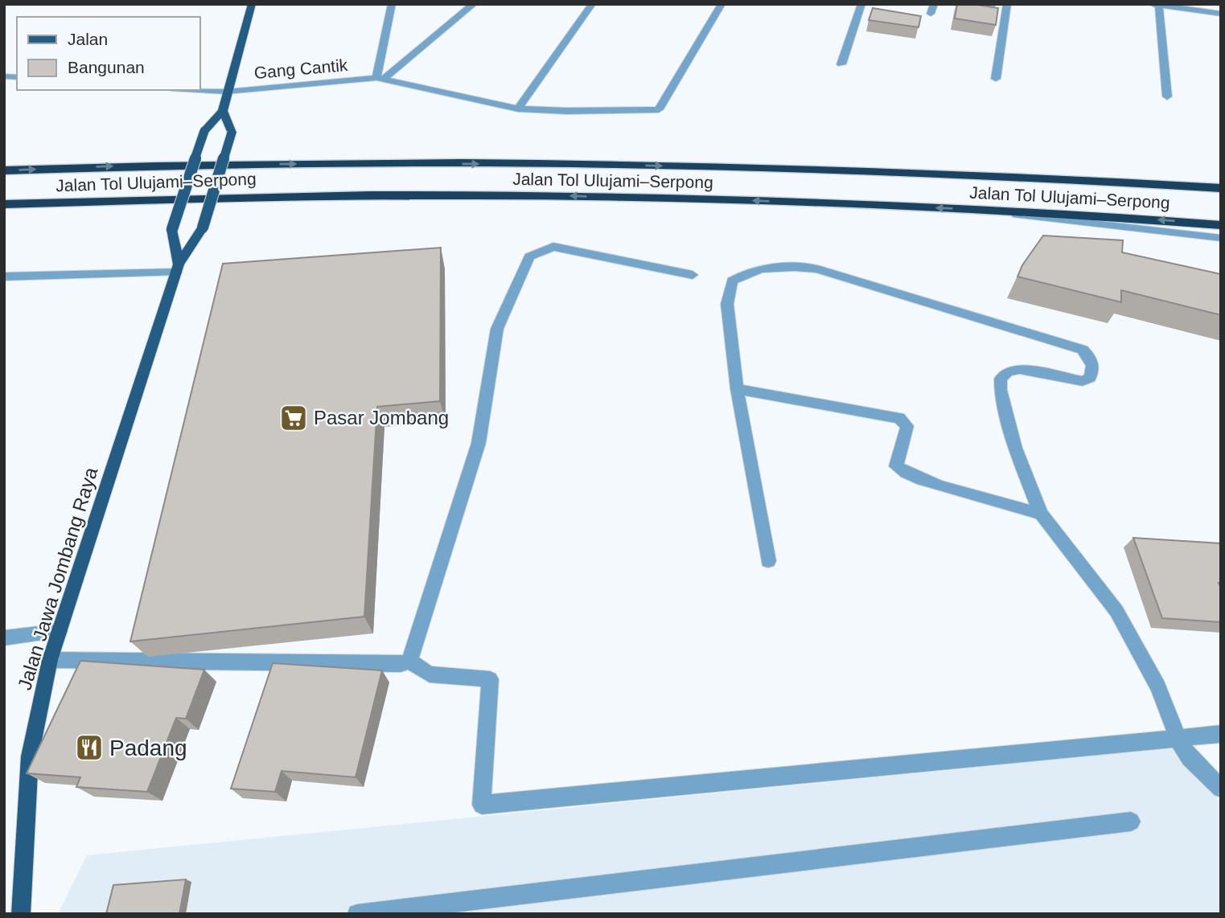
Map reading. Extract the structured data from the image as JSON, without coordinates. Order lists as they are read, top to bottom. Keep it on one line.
{"streets":{"highway":["Jalan Tol Ulujami–Serpong"],"main road":["Jalan Jawa Jombang Raya"],"street":["Gang Cantik"]},"crossings":[["Gang Cantik","Jalan Jawa Jombang Raya"]],"places":{"supermarket":["Pasar Jombang"],"restaurant":["Padang"]},"legend":["Jalan","Bangunan"]}
